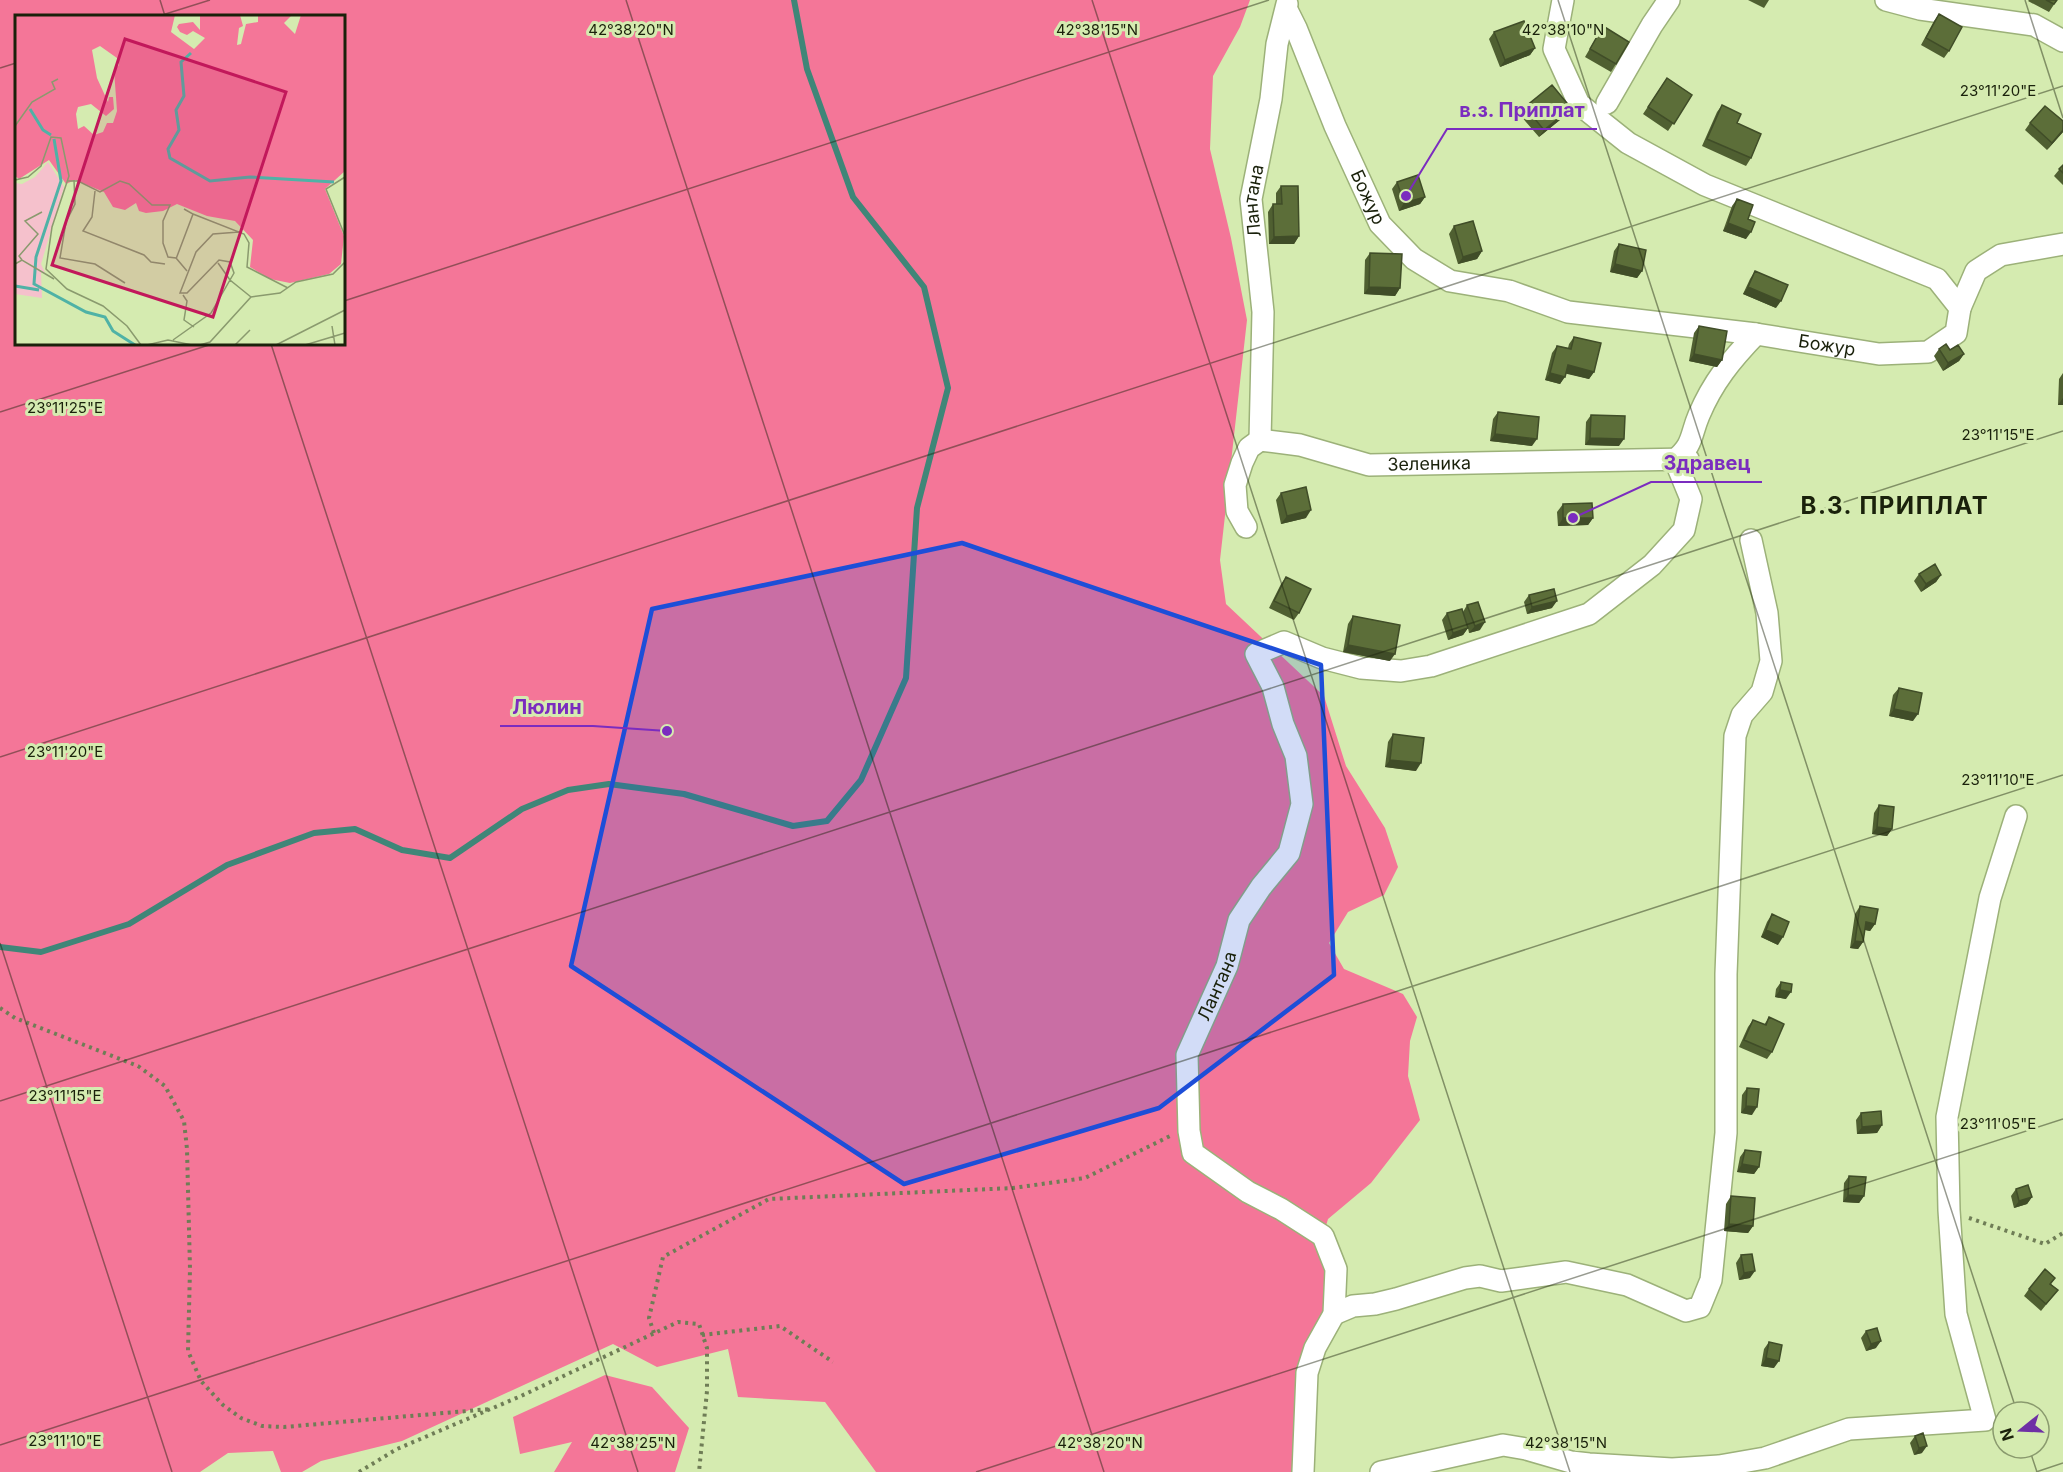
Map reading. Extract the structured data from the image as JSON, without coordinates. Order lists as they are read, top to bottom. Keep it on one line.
{"streets":{"street":["Божур","Лантана","Зеленика"]},"crossings":[["Божур","Лантана"],["Лантана","Зеленика"]],"districts":["В.З. ПРИПЛАТ"],"places":["в.з. Приплат","Здравец","Люлин"],"north":"left","coordinates":["42°38'20\"N","42°38'15\"N","42°38'10\"N","23°11'20\"E","23°11'25\"E","23°11'15\"E","23°11'10\"E","23°11'05\"E","42°38'25\"N"]}
